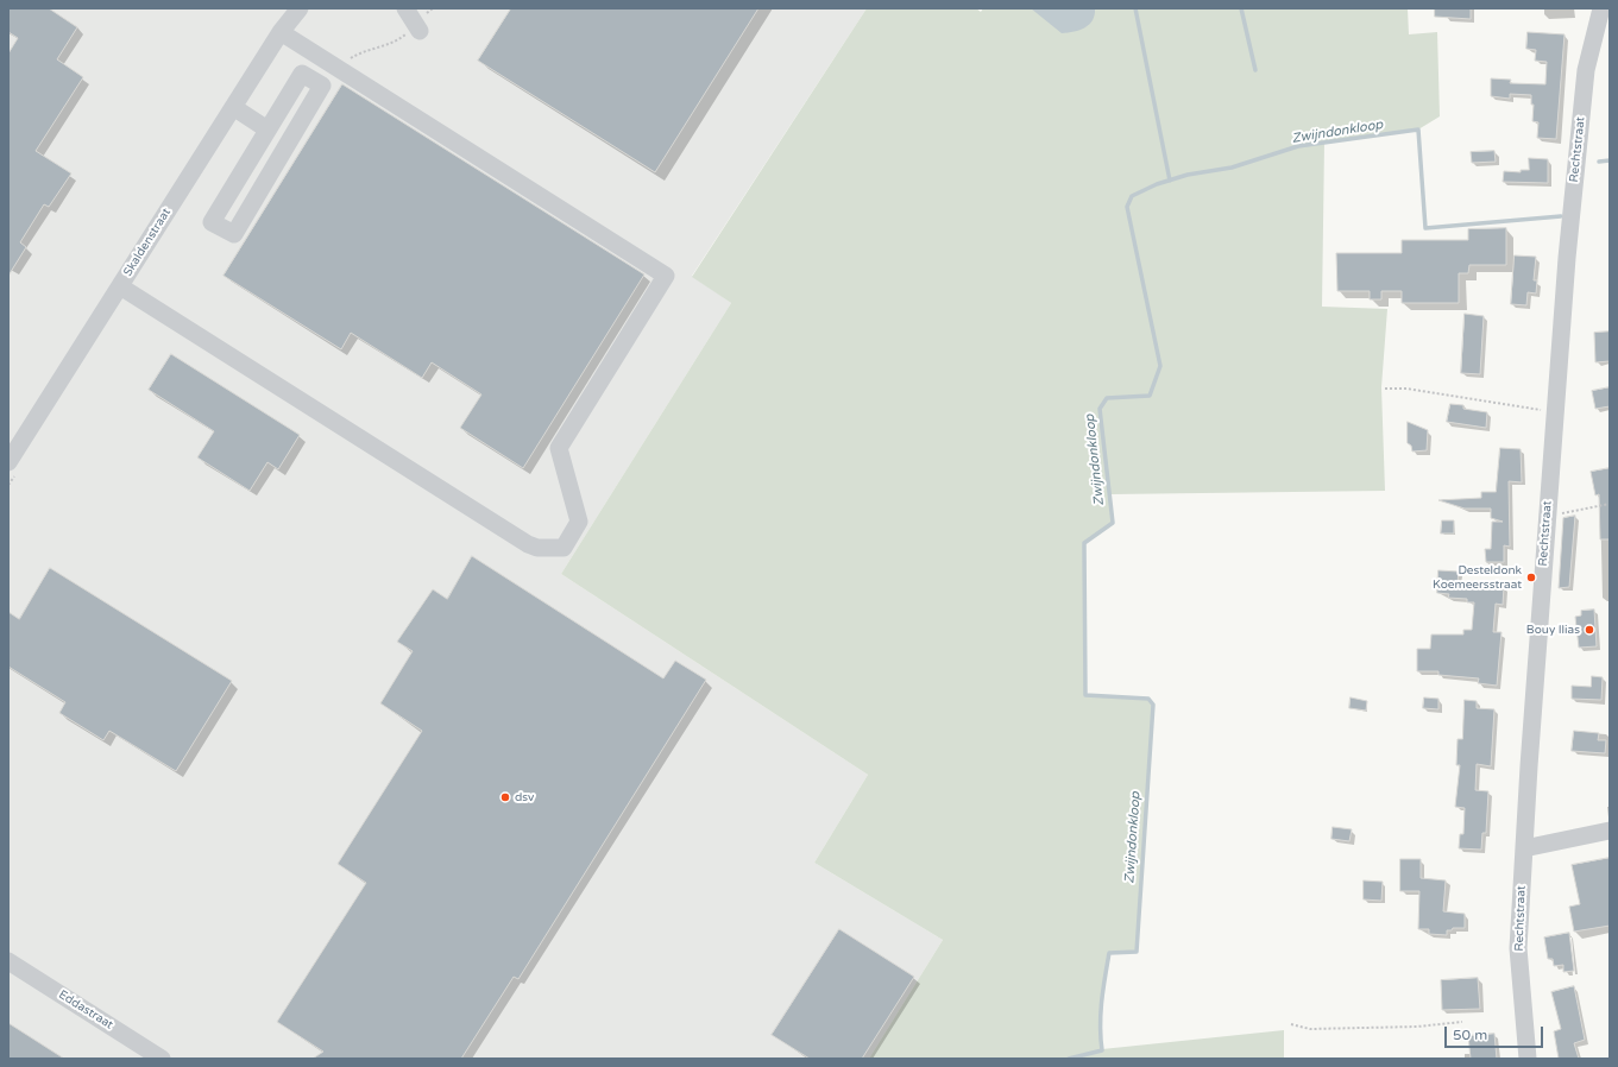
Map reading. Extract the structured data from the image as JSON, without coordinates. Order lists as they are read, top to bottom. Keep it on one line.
{"streets":{"street":["Rechtstraat","Skaldenstraat","Eddastraat"]},"water":["Zwijndonkloop"],"places":["Desteldonk Koemeersstraat","Bouy Ilias","dsv"],"scale_bar":"50 m"}
